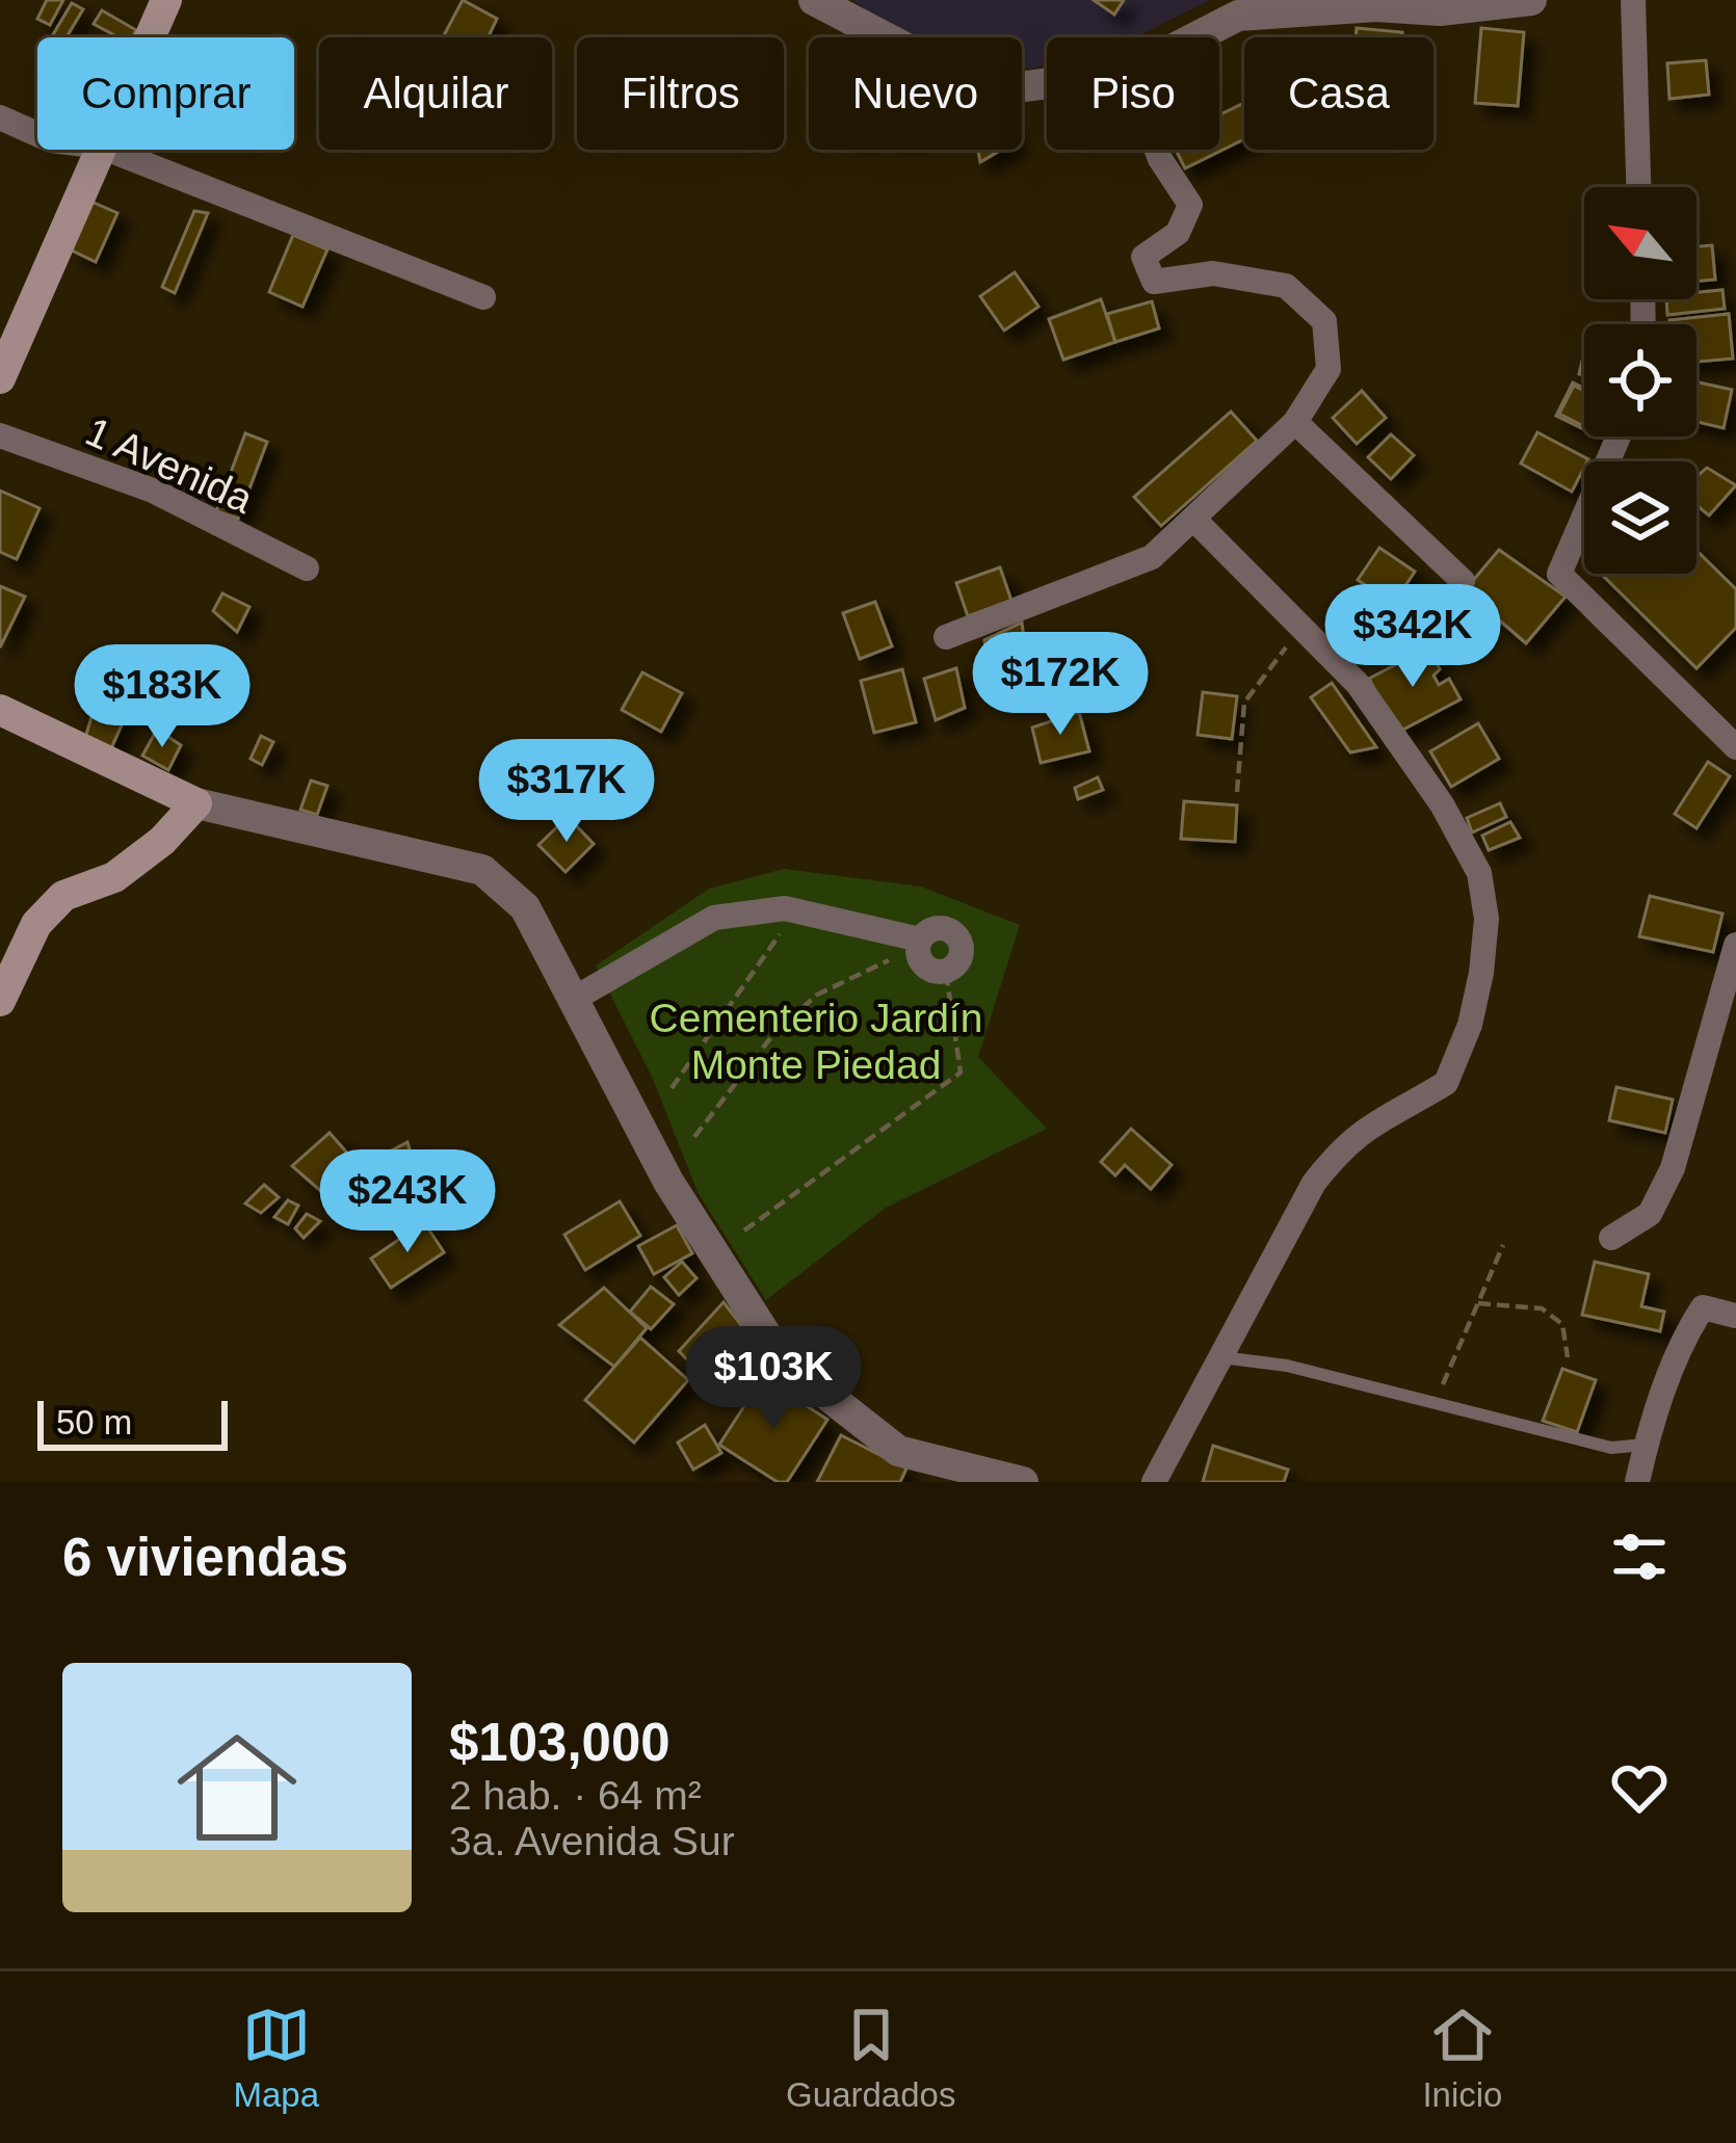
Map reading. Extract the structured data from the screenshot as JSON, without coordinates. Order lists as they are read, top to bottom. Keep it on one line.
{"streets":{"street":["1 Avenida"]},"parks":["Cementerio Jardín Monte Piedad"],"scale_bar":"50 m","north":"top left","page":{"chip":["Comprar","Alquilar","Filtros","Nuevo","Piso","Casa"],"price":["$342K","$172K","$183K","$317K","$243K","$103K"],"scale":"50 m","heading":"6 viviendas","list":[{"name":"$103,000","note":"2 hab. · 64 m² · 3a. Avenida Sur"}],"tabs":["Mapa","Guardados","Inicio"]}}
